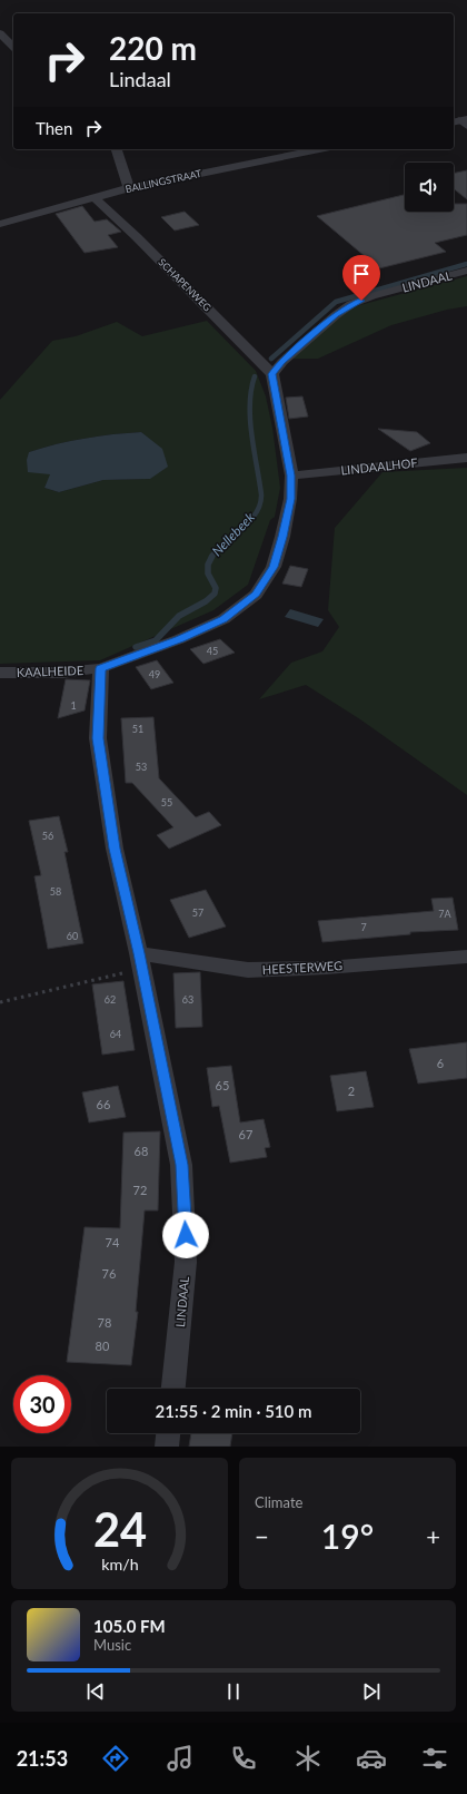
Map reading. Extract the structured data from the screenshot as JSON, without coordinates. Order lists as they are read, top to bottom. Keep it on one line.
{"streets":{"street":["BALLINGSTRAAT","LINDAAL","SCHAPENWEG","LINDAALHOF","KAALHEIDE","HEESTERWEG"]},"crossings":[["BALLINGSTRAAT","SCHAPENWEG"],["LINDAAL","SCHAPENWEG"],["LINDAAL","KAALHEIDE"],["LINDAAL","HEESTERWEG"]],"water":["Nellebeek"],"house_numbers":["45","49","1","51","53","55","56","58","57","7A","7","60","62","63","64","6","65","2","66","67","68","72","74","76","78","80"],"page":{"turn":["220 m","Lindaal"],"then":"Then","limit":"30","trip":"21:55 · 2 min · 510 m","tile":"Climate","heat":["−","19°","+"],"song":["105.0 FM","Music"],"tabs":"21:53","gauge":["24","km/h"]}}
